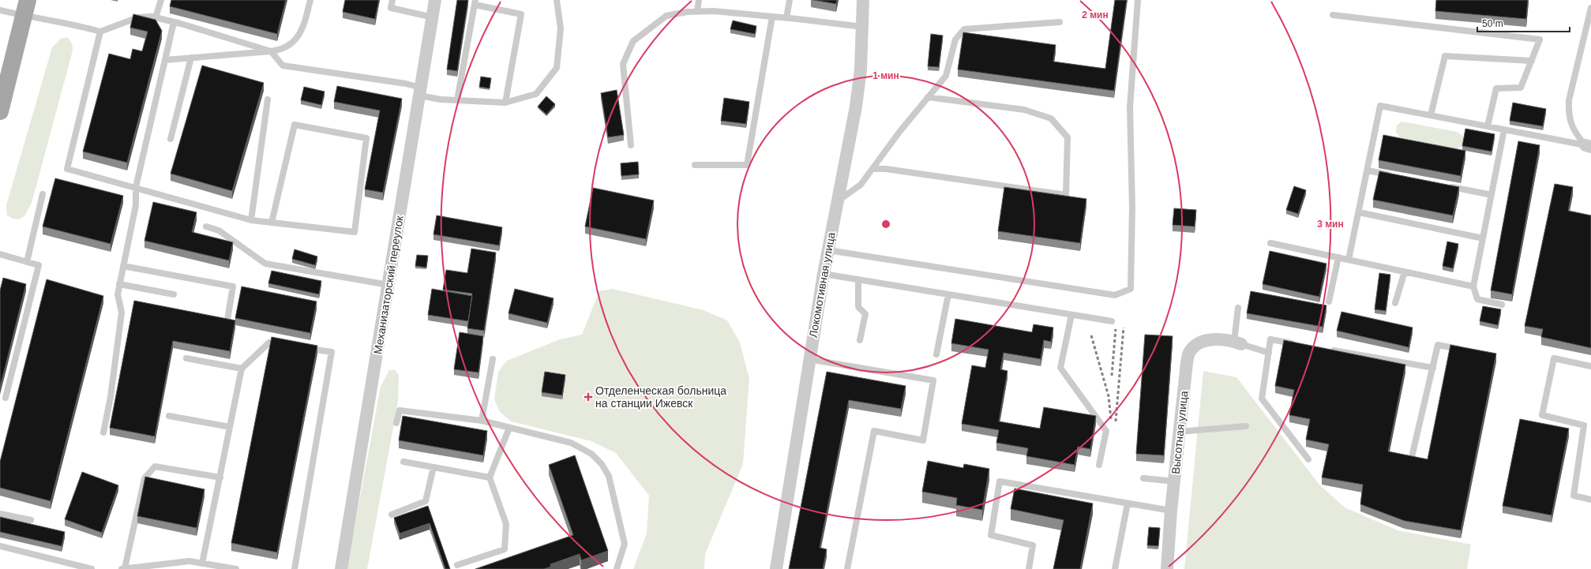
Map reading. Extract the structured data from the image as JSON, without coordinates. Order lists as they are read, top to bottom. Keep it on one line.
{"streets":{"street":["Механизаторский переулок","Локомотивная улица","Высотная улица"]},"places":{"health":["Отделенческая больница на станции Ижевск"]},"scale_bar":"50 m","rings":["2 мин","1 мин","3 мин"]}
